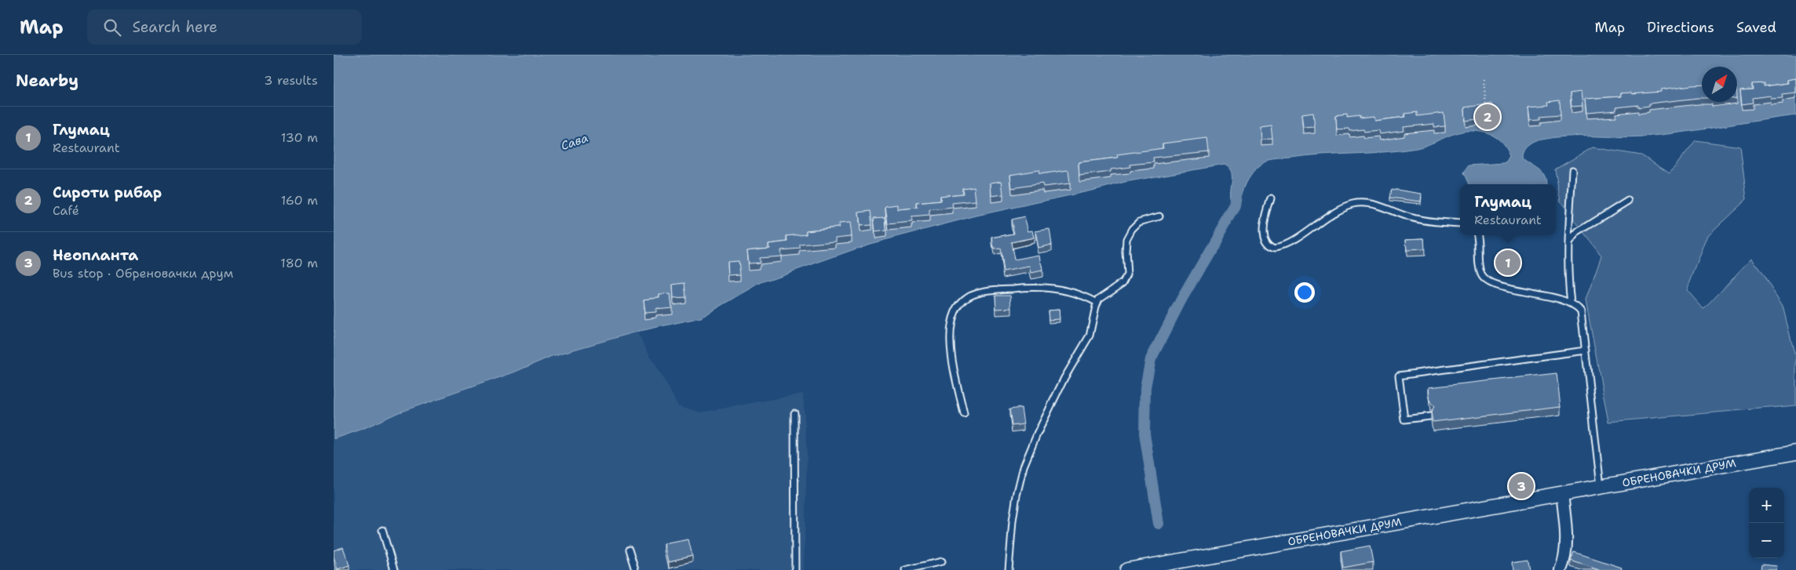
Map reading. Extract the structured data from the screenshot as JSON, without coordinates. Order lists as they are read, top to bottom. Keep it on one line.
{"streets":{"street":["ОБРЕНОВАЧКИ ДРУМ"]},"water":["Сава"],"north":"top right","page":{"header":"Map","search":"Search here","nav":["Map","Directions","Saved"],"heading":["Nearby","3 results"],"pins":["2","1","3"],"list":[{"mark":"1","name":"Глумац","note":"Restaurant","value":"130 m"},{"mark":"2","name":"Сироти рибар","note":"Café","value":"160 m"},{"mark":"3","name":"Неопланта","note":"Bus stop · Обреновачки друм","value":"180 m"}],"popup":["Глумац","Restaurant"],"map_buttons":["+","−"]}}
